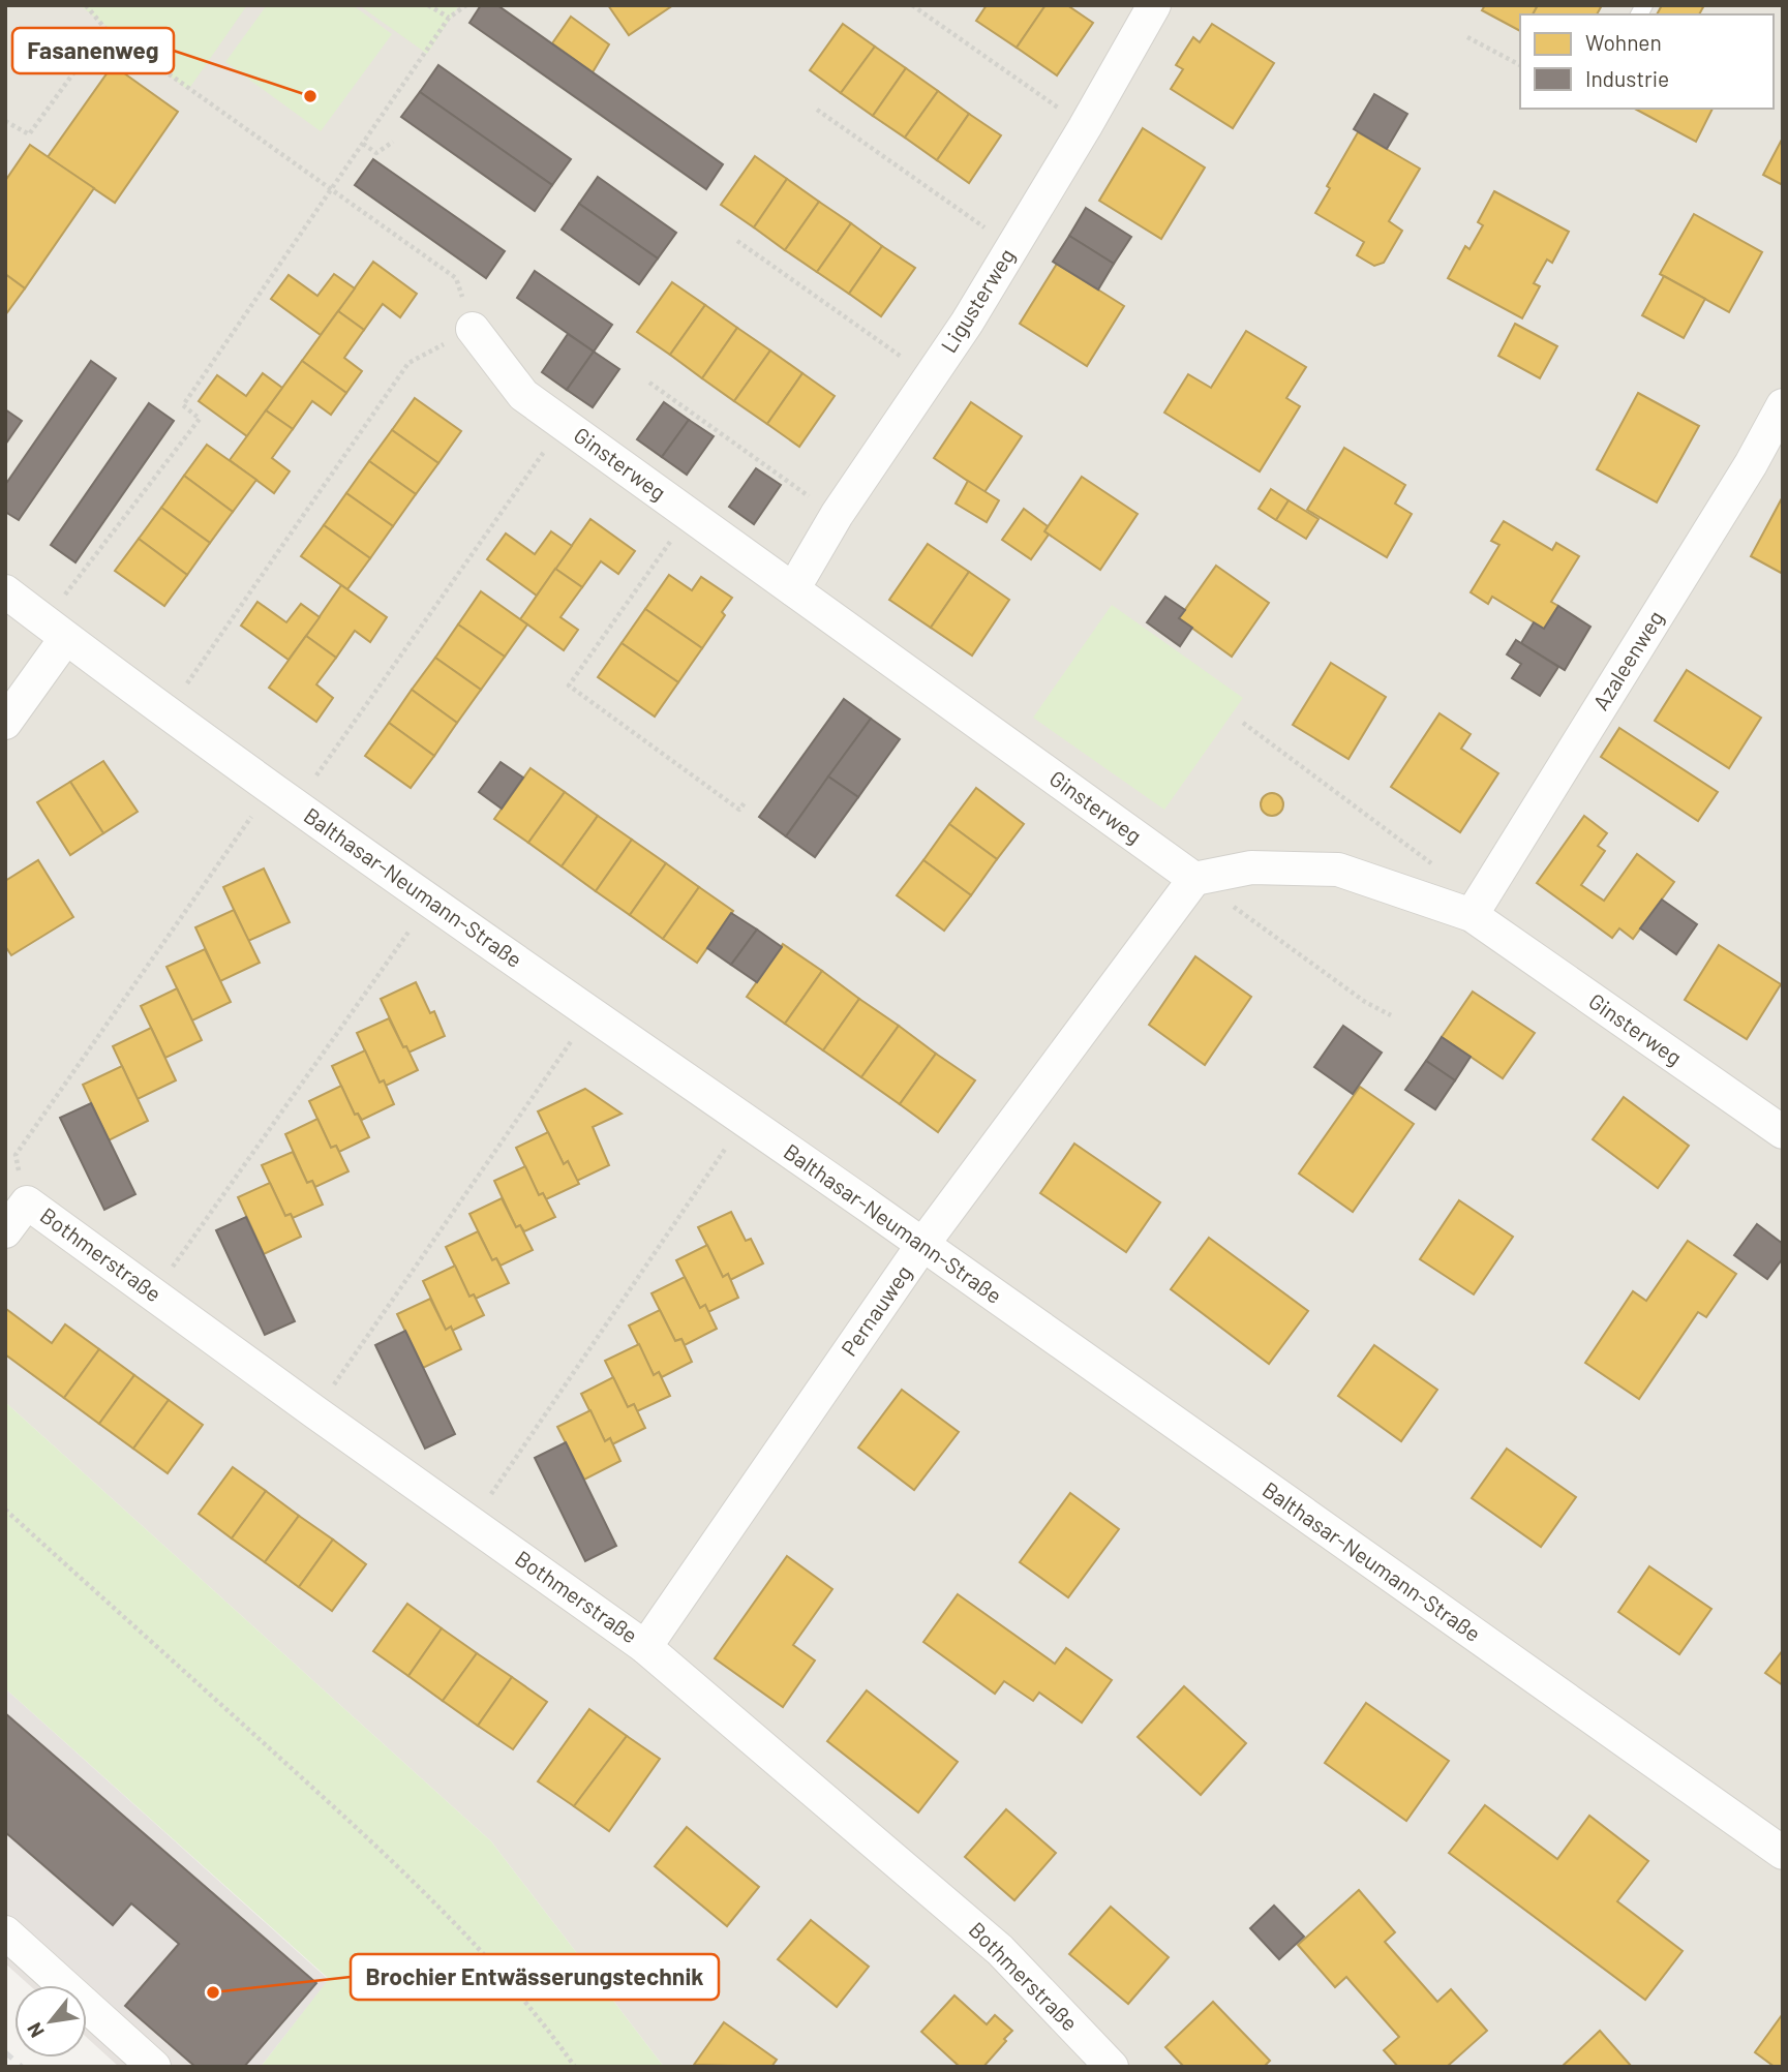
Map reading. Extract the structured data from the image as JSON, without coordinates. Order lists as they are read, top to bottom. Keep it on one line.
{"streets":{"street":["Ligusterweg","Ginsterweg","Azaleenweg","Balthasar-Neumann-Straße","Bothmerstraße","Pernauweg"]},"crossings":[["Ligusterweg","Ginsterweg"],["Ginsterweg","Azaleenweg"],["Ginsterweg","Pernauweg"],["Balthasar-Neumann-Straße","Pernauweg"],["Bothmerstraße","Pernauweg"]],"places":["Fasanenweg","Brochier Entwässerungstechnik"],"legend":["Wohnen","Industrie"],"north":"bottom left"}
